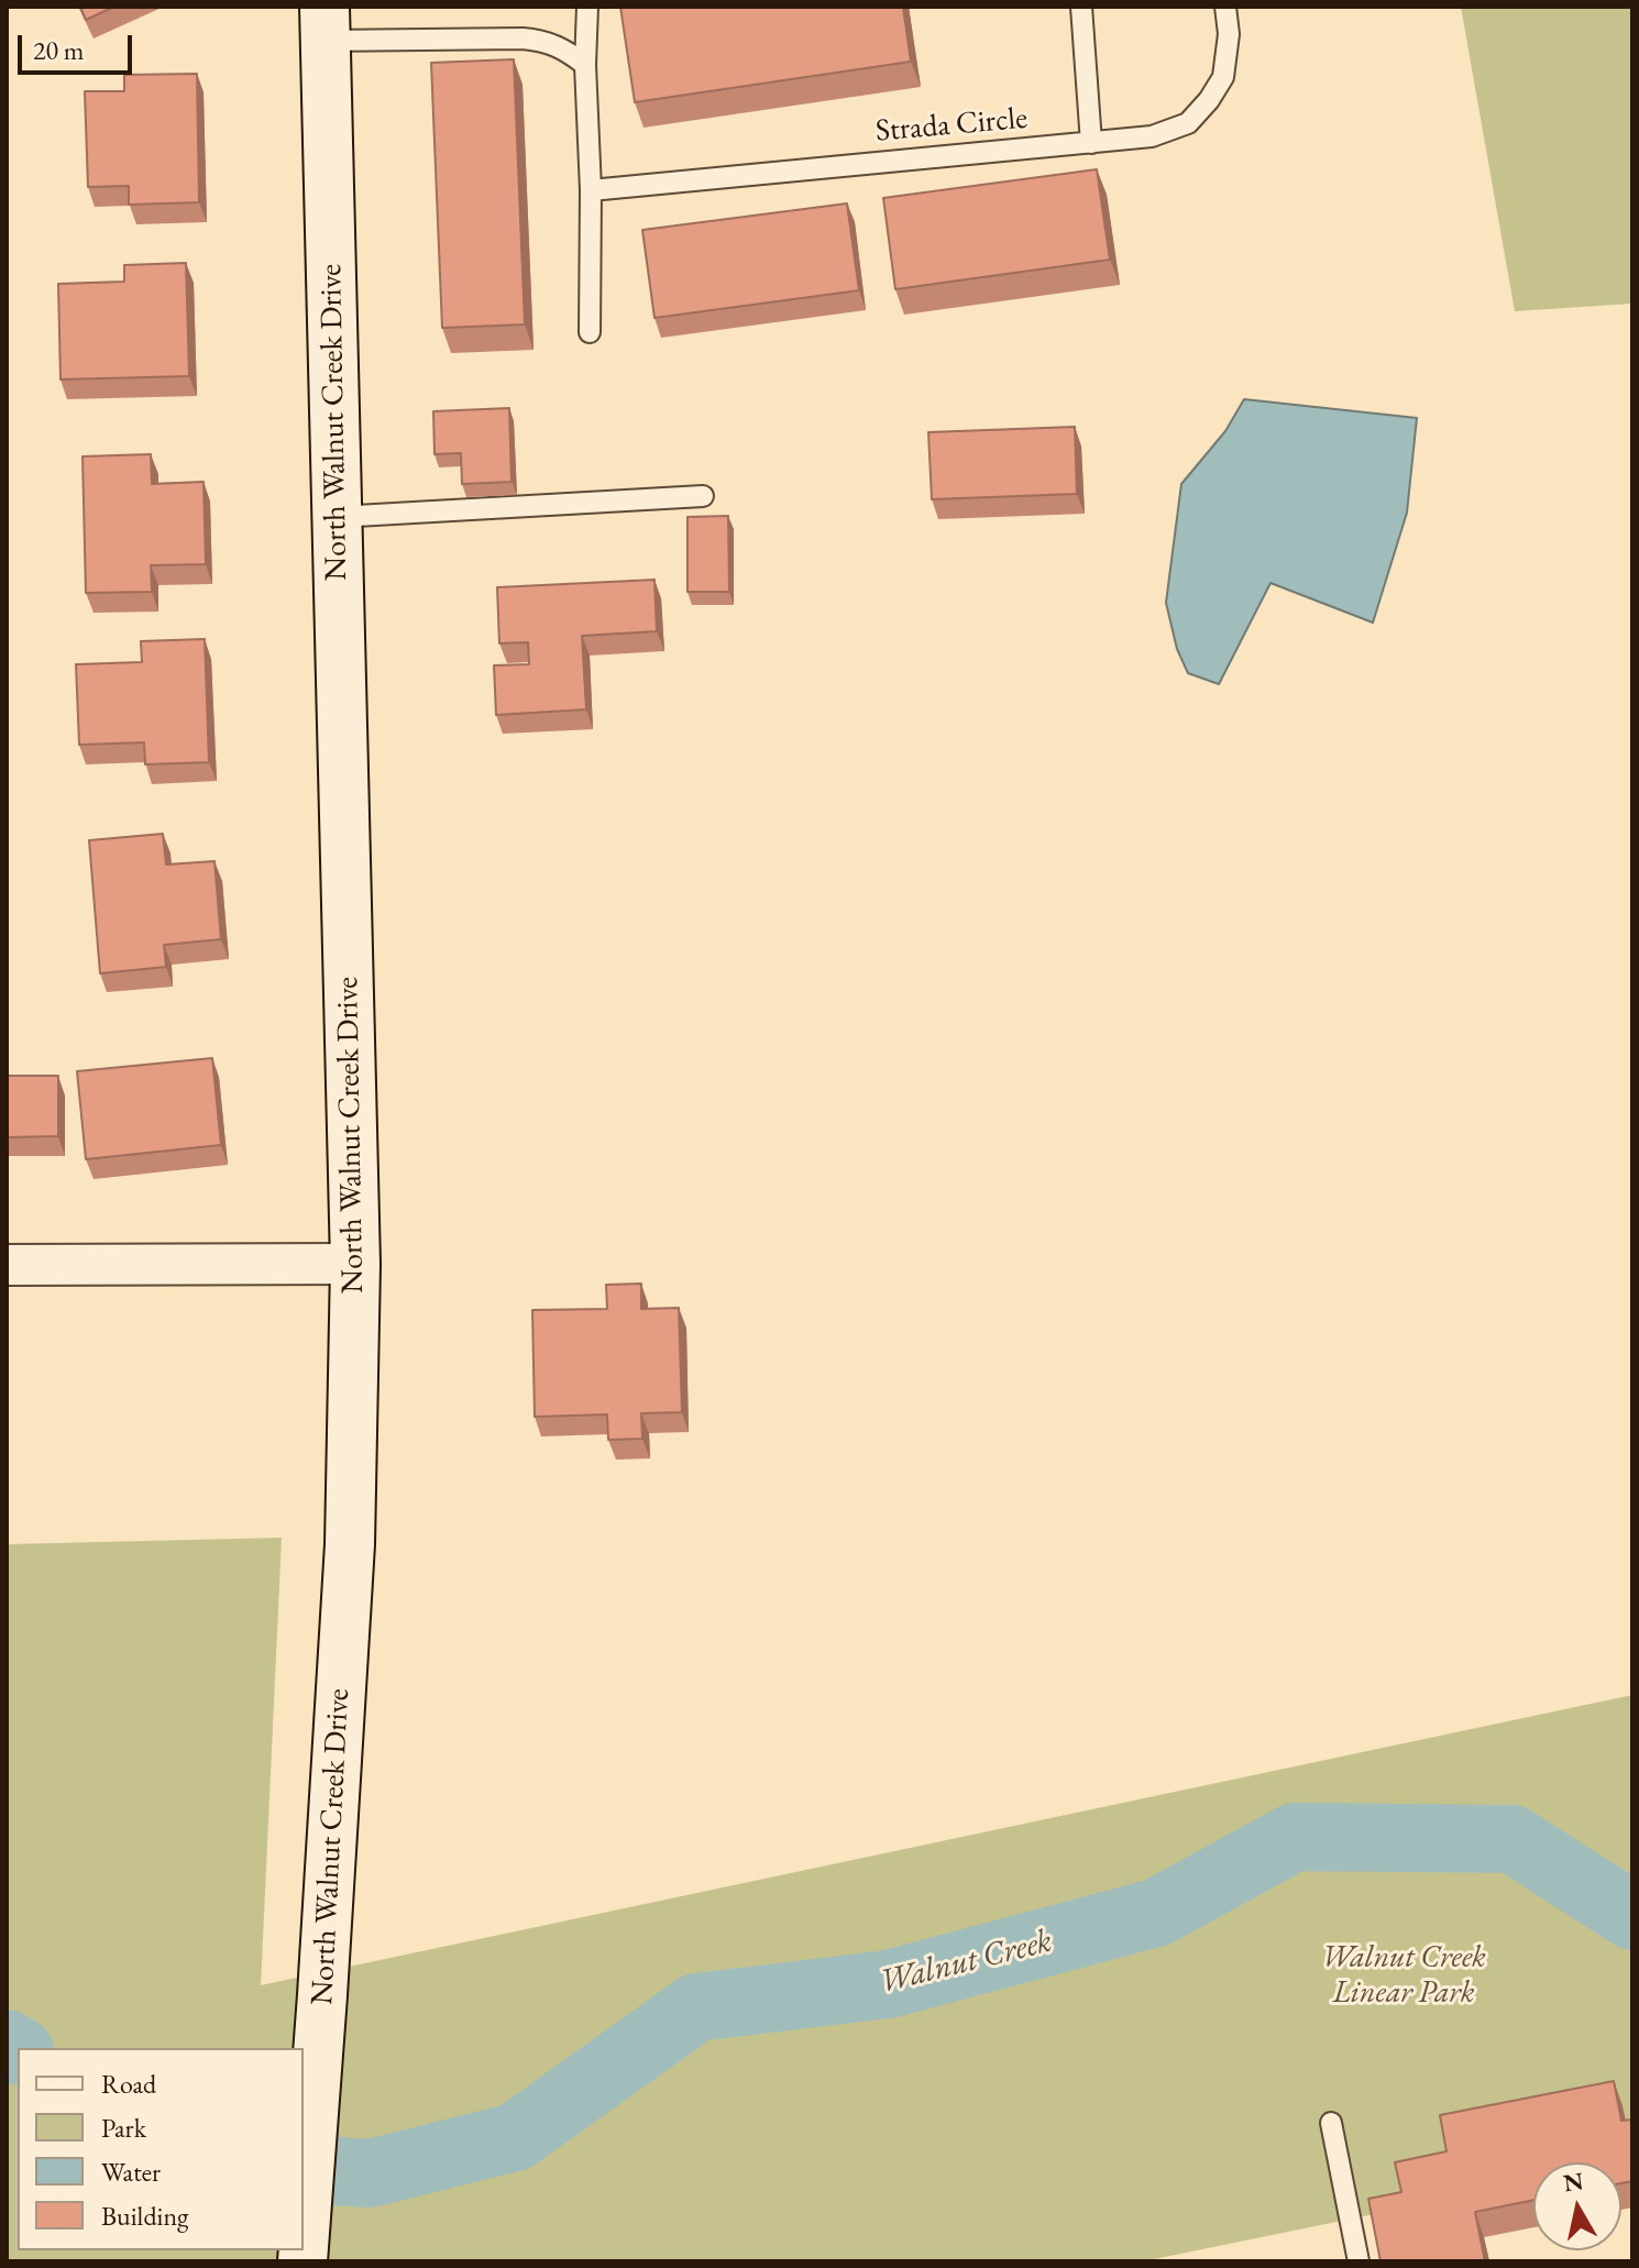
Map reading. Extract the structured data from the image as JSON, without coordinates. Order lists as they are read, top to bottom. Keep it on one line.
{"streets":{"main road":["North Walnut Creek Drive"],"lane":["Strada Circle"]},"water":["Walnut Creek"],"parks":["Walnut Creek Linear Park"],"legend":["Road","Park","Water","Building"],"scale_bar":"20 m","north":"top"}
